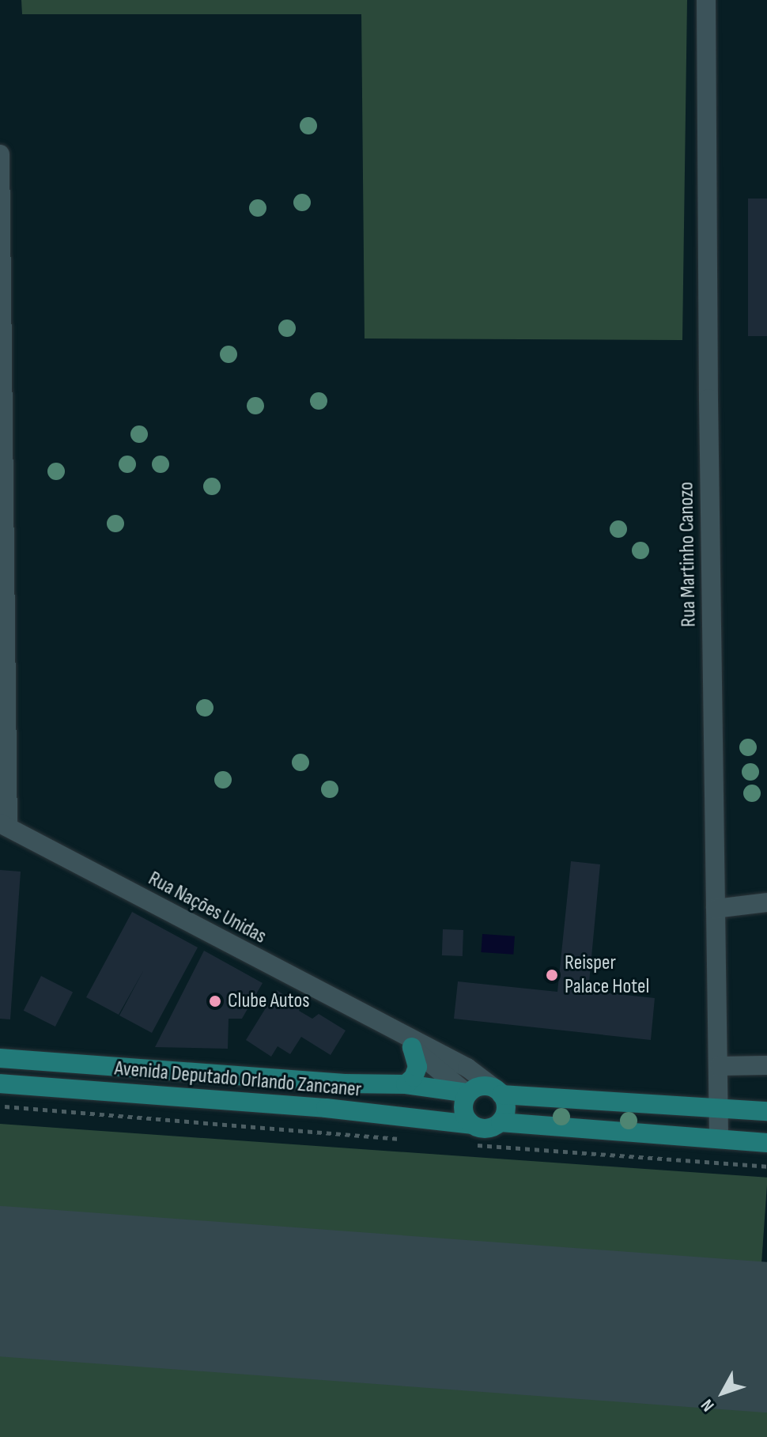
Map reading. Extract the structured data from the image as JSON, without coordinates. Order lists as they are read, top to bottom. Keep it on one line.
{"streets":{"main road":["Avenida Deputado Orlando Zancaner"],"street":["Rua Martinho Canozo","Rua Nações Unidas"]},"crossings":[["Rua Martinho Canozo","Avenida Deputado Orlando Zancaner"],["Rua Nações Unidas","Avenida Deputado Orlando Zancaner"]],"places":["Reisper Palace Hotel","Clube Autos"],"north":"bottom left"}
